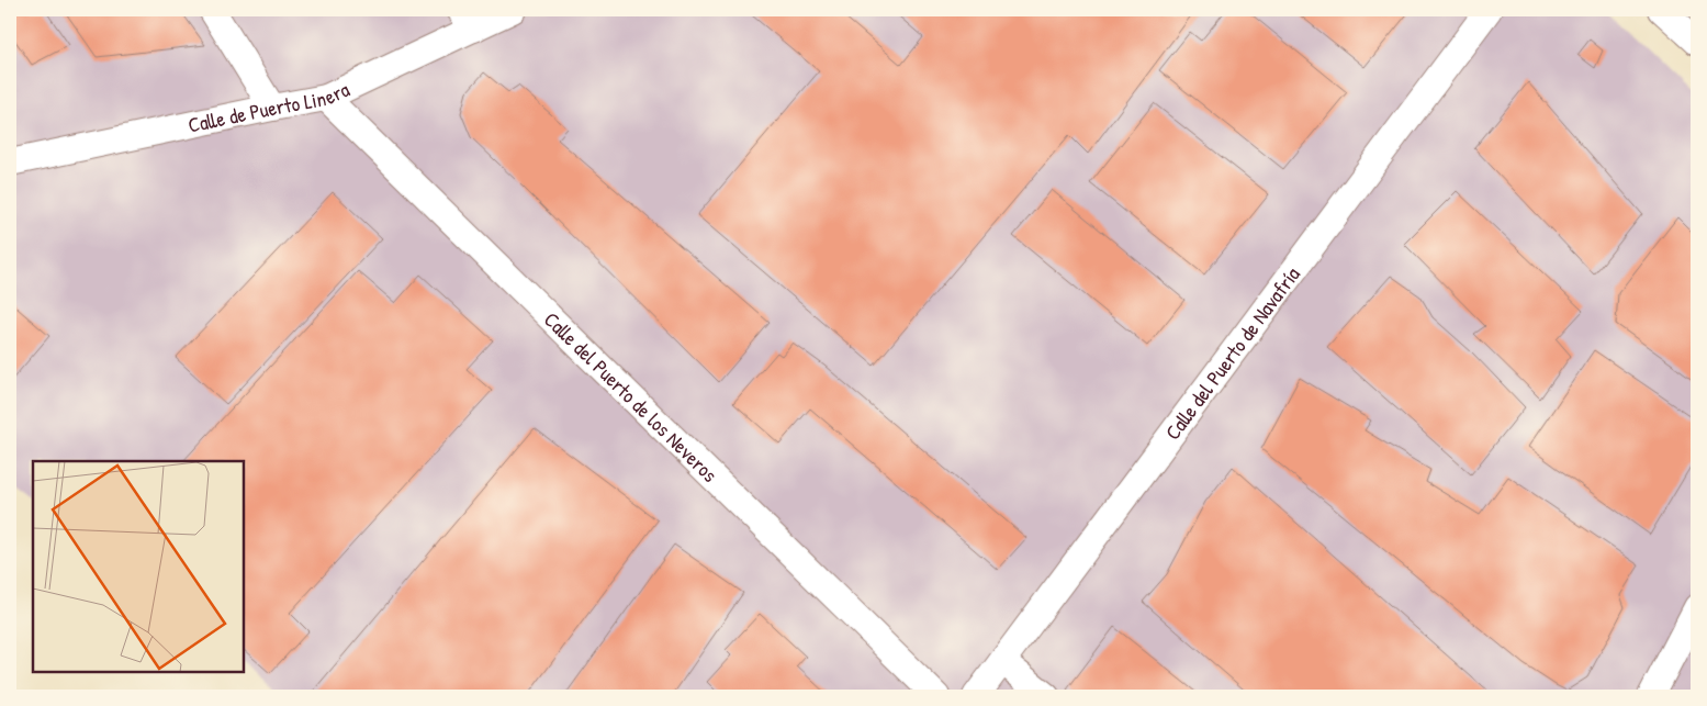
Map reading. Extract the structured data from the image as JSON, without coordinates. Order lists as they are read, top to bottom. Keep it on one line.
{"streets":{"street":["Calle de Puerto Linera","Calle del Puerto de Navafría","Calle del Puerto de los Neveros"]},"crossings":[["Calle de Puerto Linera","Calle del Puerto de los Neveros"]]}
